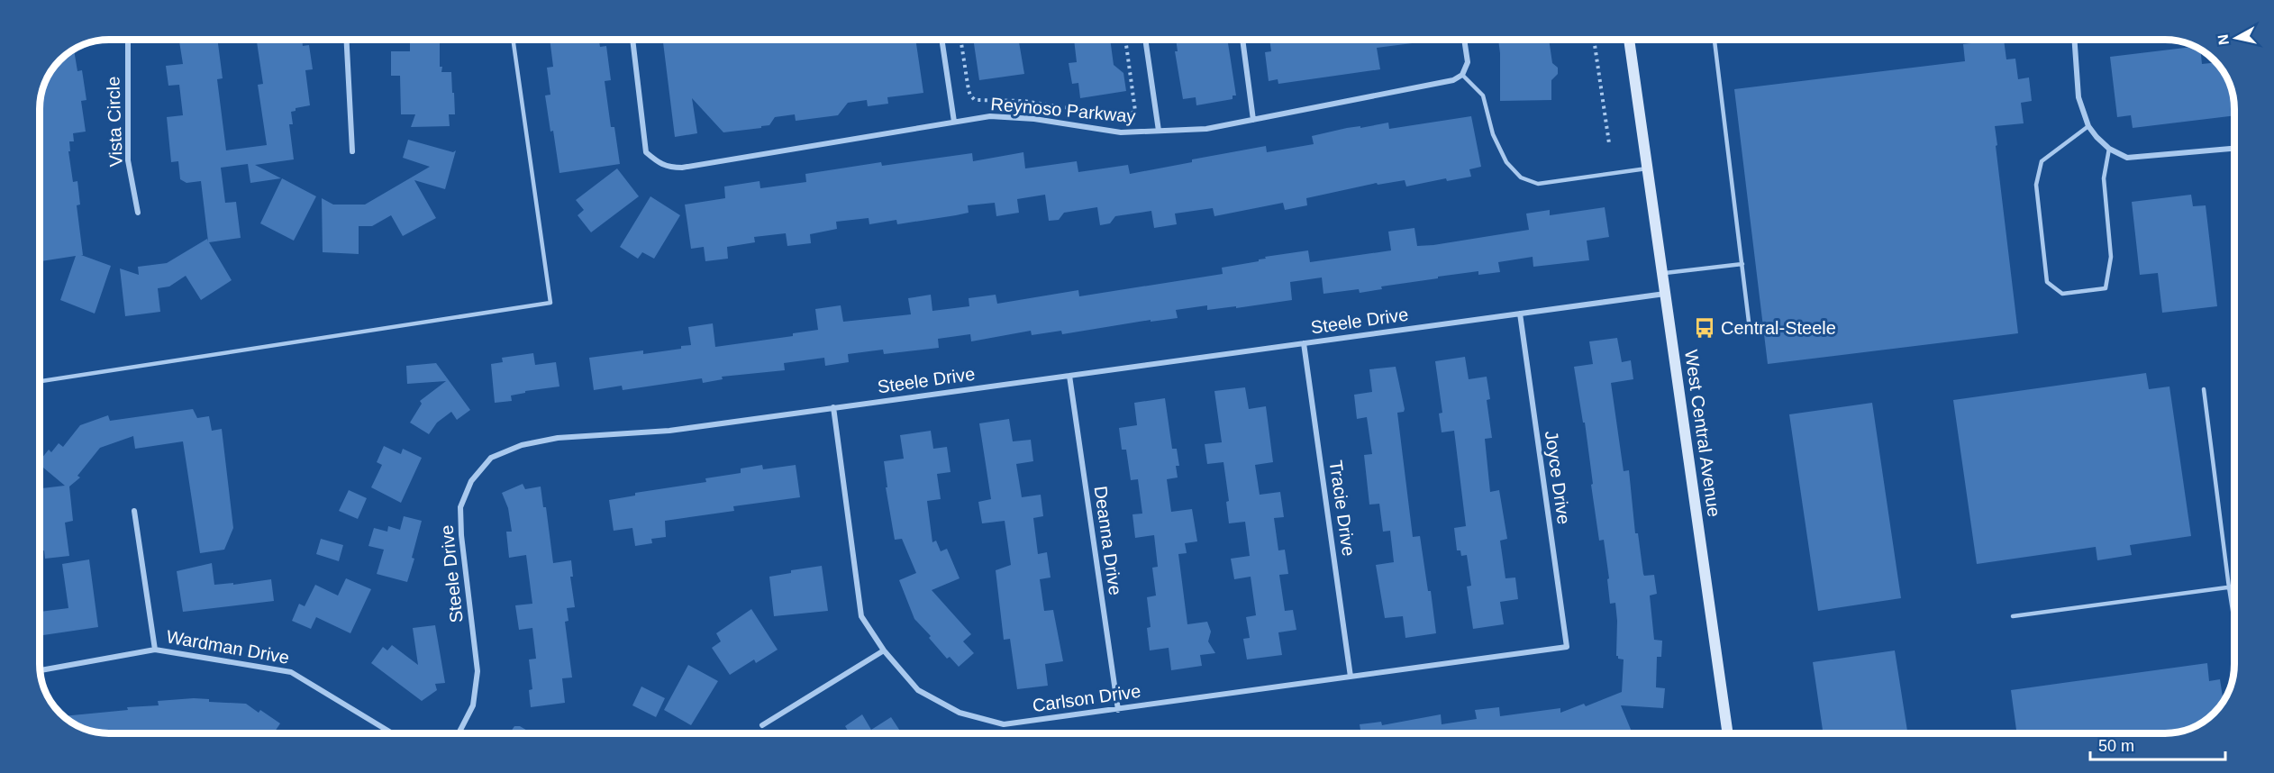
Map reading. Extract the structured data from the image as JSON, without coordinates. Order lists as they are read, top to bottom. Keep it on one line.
{"streets":{"main road":["West Central Avenue"],"street":["Reynoso Parkway","Vista Circle","Steele Drive","Joyce Drive","Tracie Drive","Deanna Drive","Wardman Drive","Carlson Drive"]},"crossings":[["Steele Drive","West Central Avenue"],["Steele Drive","Joyce Drive"],["Steele Drive","Tracie Drive"],["Steele Drive","Deanna Drive"],["Steele Drive","Carlson Drive"],["Joyce Drive","Carlson Drive"],["Tracie Drive","Carlson Drive"],["Deanna Drive","Carlson Drive"]],"places":{"bus stop":["Central-Steele"]},"scale_bar":"50 m","north":"left"}
